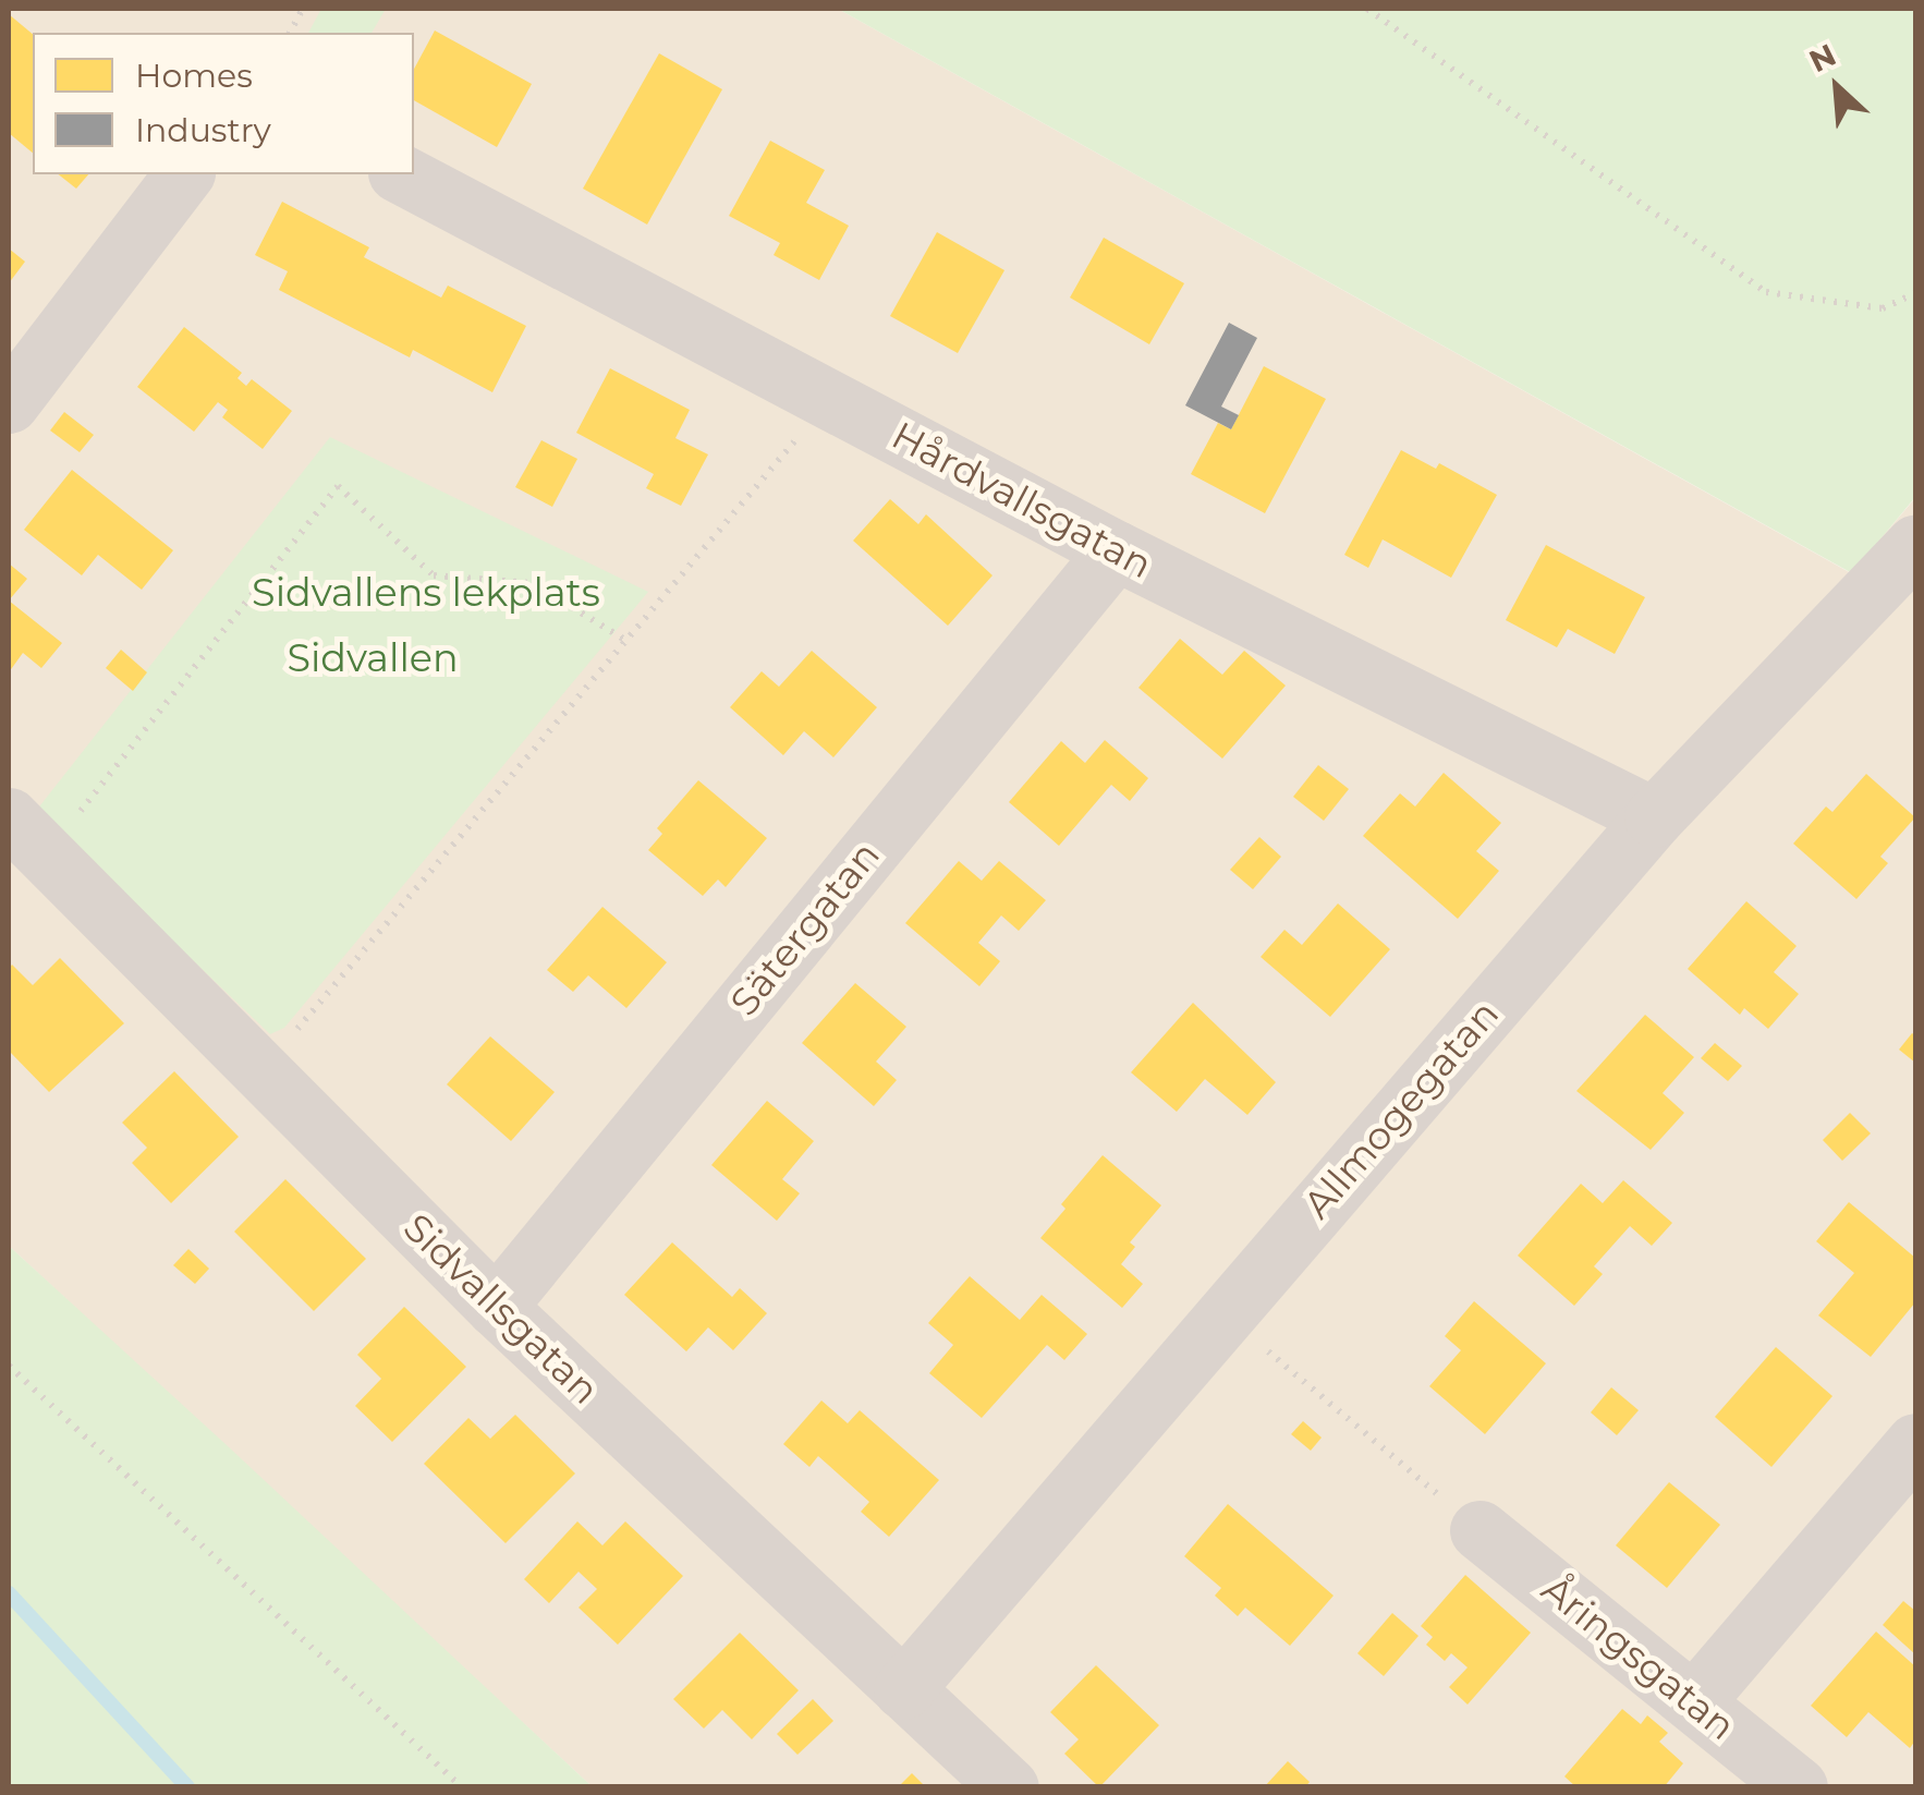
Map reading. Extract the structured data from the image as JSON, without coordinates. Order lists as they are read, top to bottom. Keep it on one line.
{"streets":{"street":["Hårdvallsgatan","Sätergatan","Allmogegatan","Sidvallsgatan","Åringsgatan"]},"crossings":[["Hårdvallsgatan","Sätergatan"],["Hårdvallsgatan","Allmogegatan"],["Sätergatan","Sidvallsgatan"],["Allmogegatan","Sidvallsgatan"]],"parks":["Sidvallens lekplats","Sidvallen"],"legend":["Homes","Industry"],"north":"top left"}
